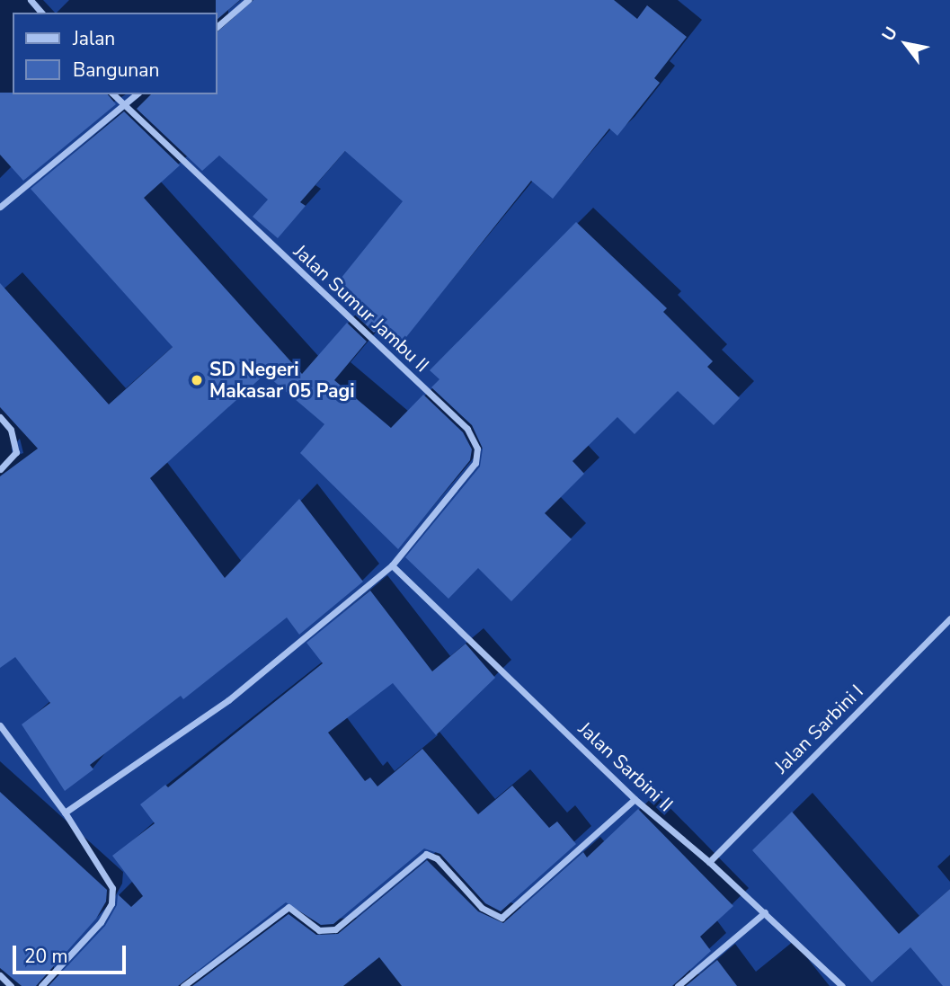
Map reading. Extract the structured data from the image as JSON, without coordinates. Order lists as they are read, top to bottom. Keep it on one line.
{"streets":{"street":["Jalan Sumur Jambu II","Jalan Sarbini I","Jalan Sarbini II"]},"crossings":[["Jalan Sumur Jambu II","Jalan Sarbini II"],["Jalan Sarbini I","Jalan Sarbini II"]],"places":["SD Negeri Makasar 05 Pagi"],"legend":["Jalan","Bangunan"],"scale_bar":"20 m","north":"top left"}
